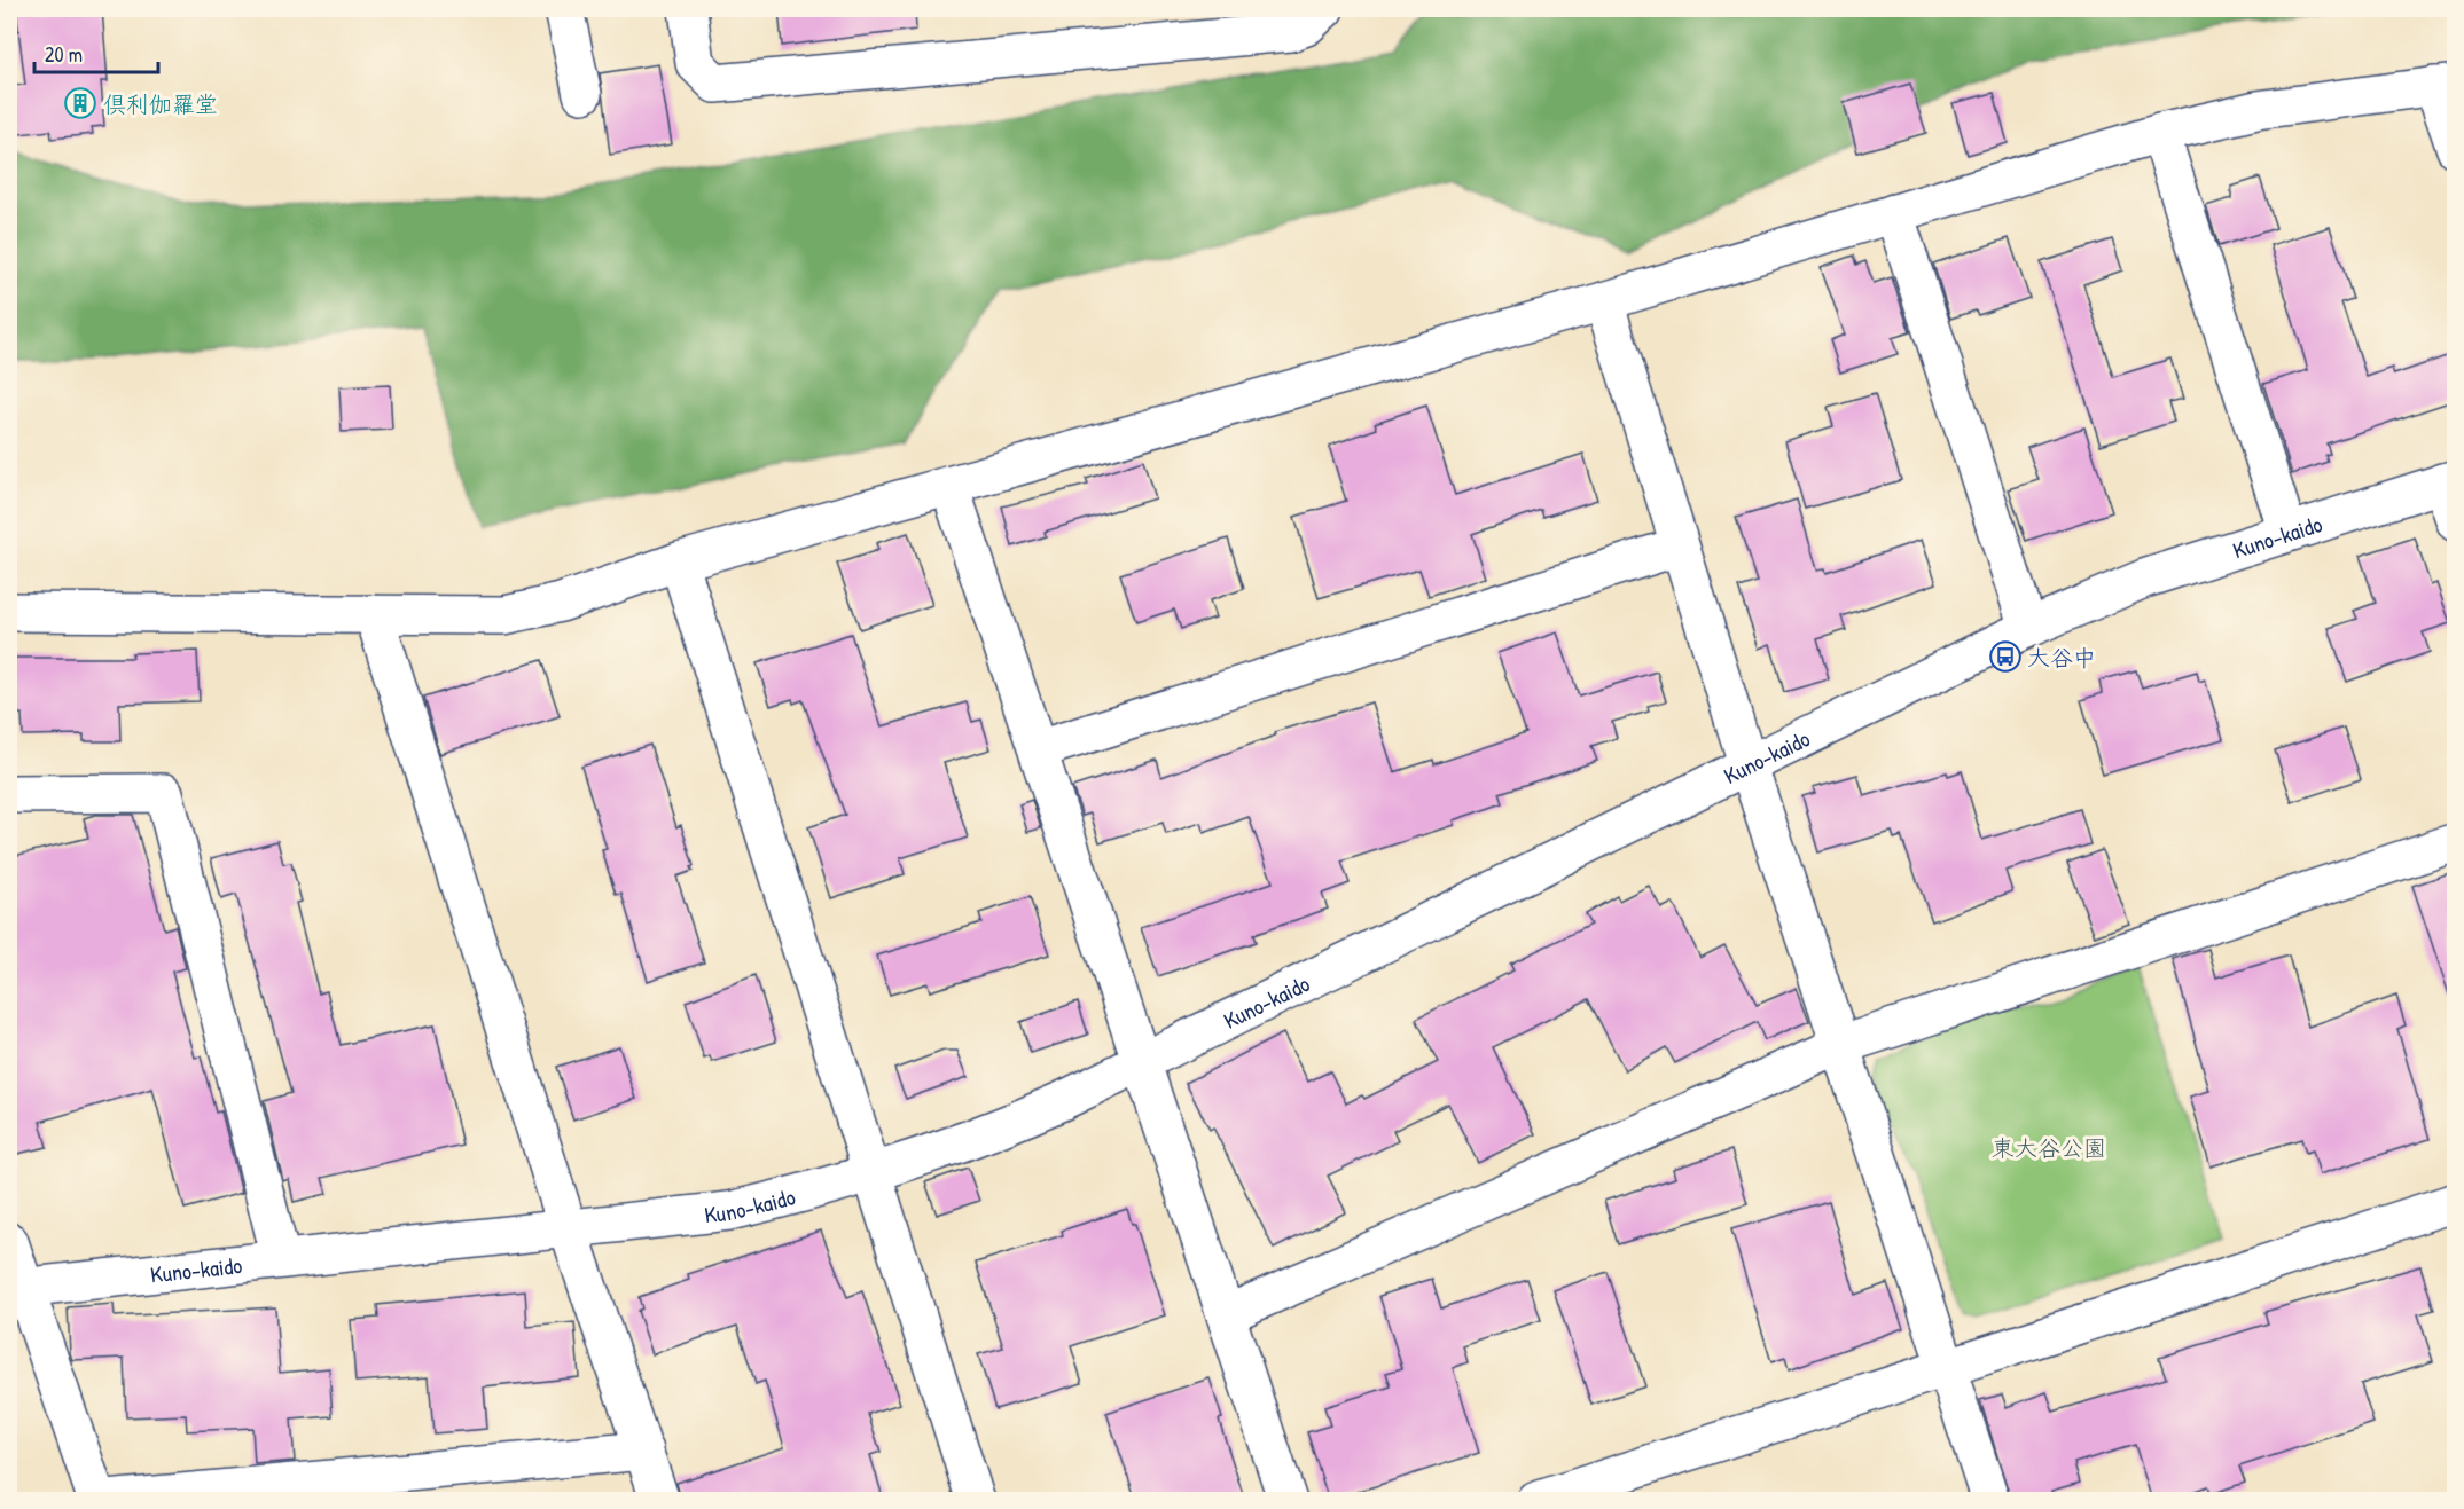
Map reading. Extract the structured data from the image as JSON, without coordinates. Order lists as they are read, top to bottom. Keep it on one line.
{"streets":{"street":["Kuno-kaido"]},"parks":["東大谷公園"],"places":{"building":["倶利伽羅堂"],"bus stop":["大谷中"]},"scale_bar":"20 m"}
